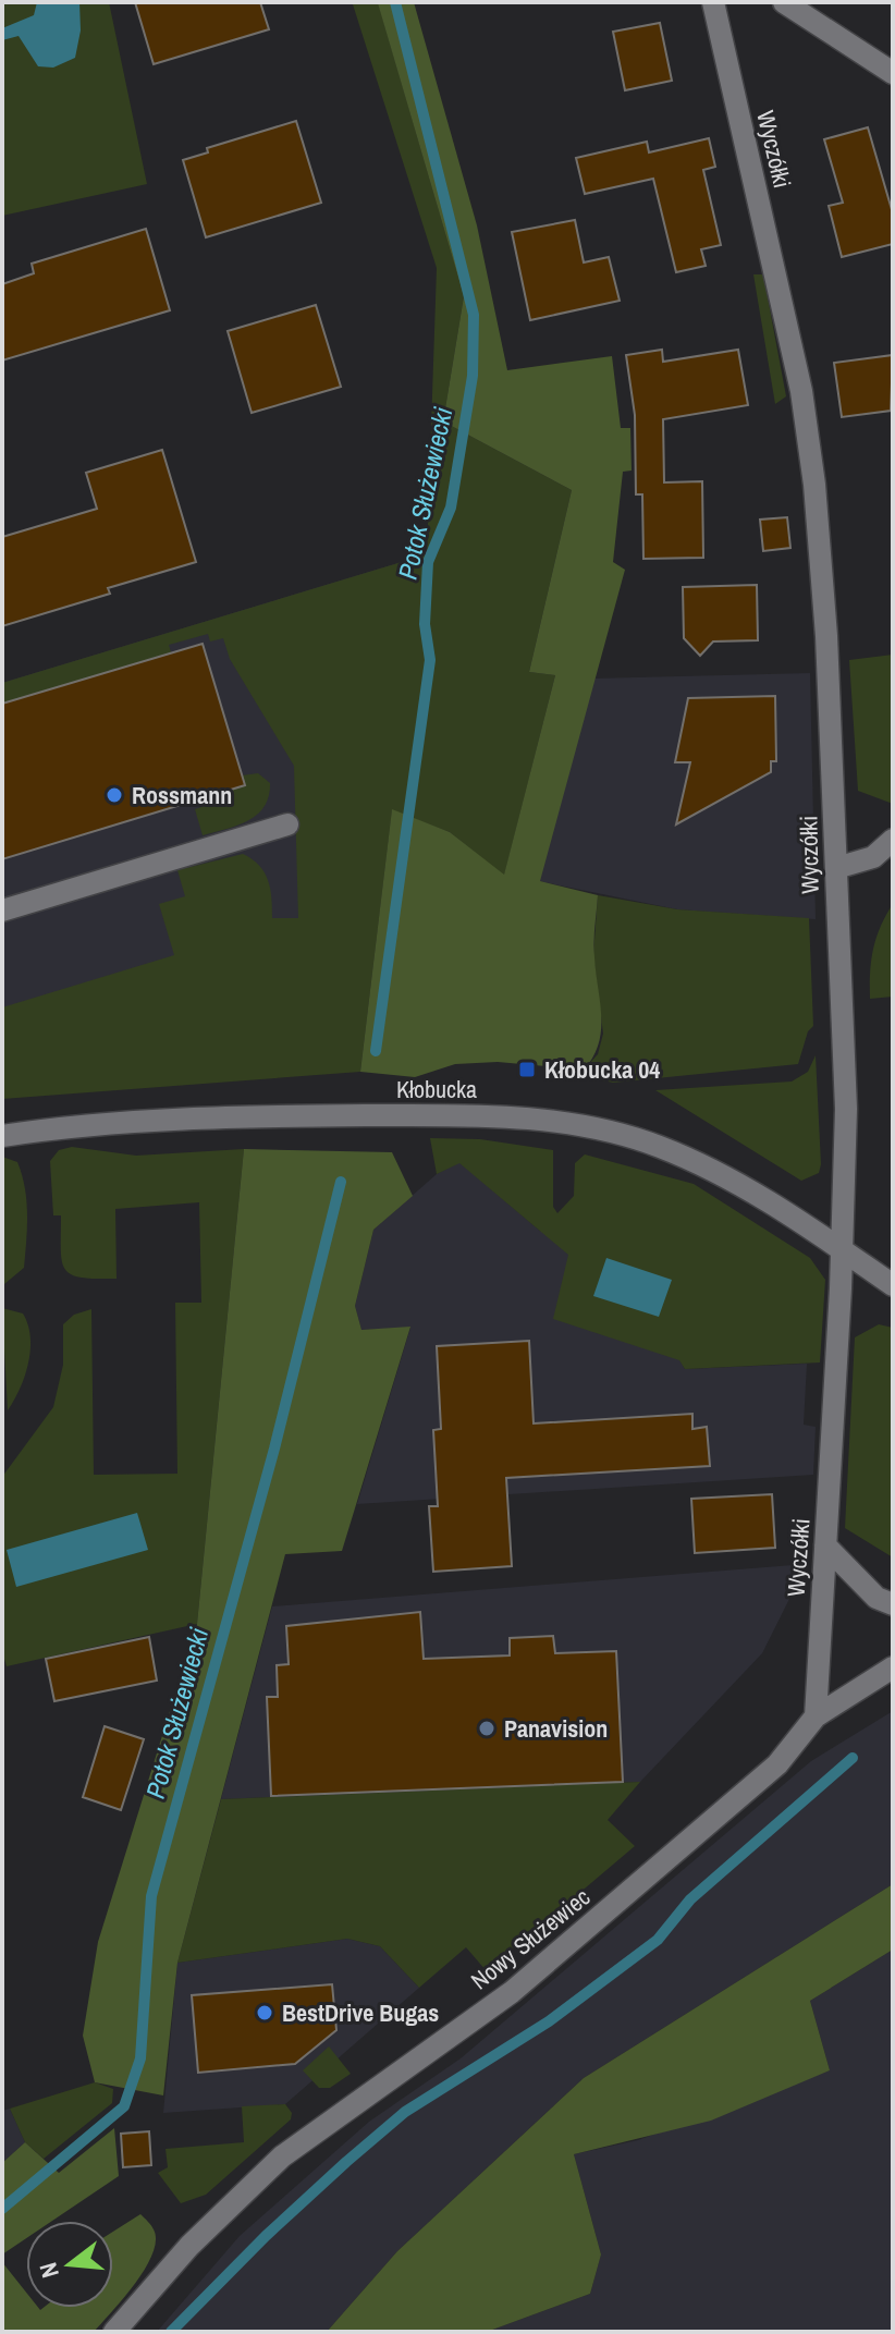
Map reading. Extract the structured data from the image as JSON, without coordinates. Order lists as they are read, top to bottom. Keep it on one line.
{"streets":{"street":["Wyczółki","Kłobucka","Nowy Służewiec"]},"crossings":[["Wyczółki","Kłobucka"],["Wyczółki","Nowy Służewiec"]],"water":["Potok Służewiecki"],"places":{"other":["Rossmann","Panavision","BestDrive Bugas"],"transit":["Kłobucka 04"]},"north":"left"}
